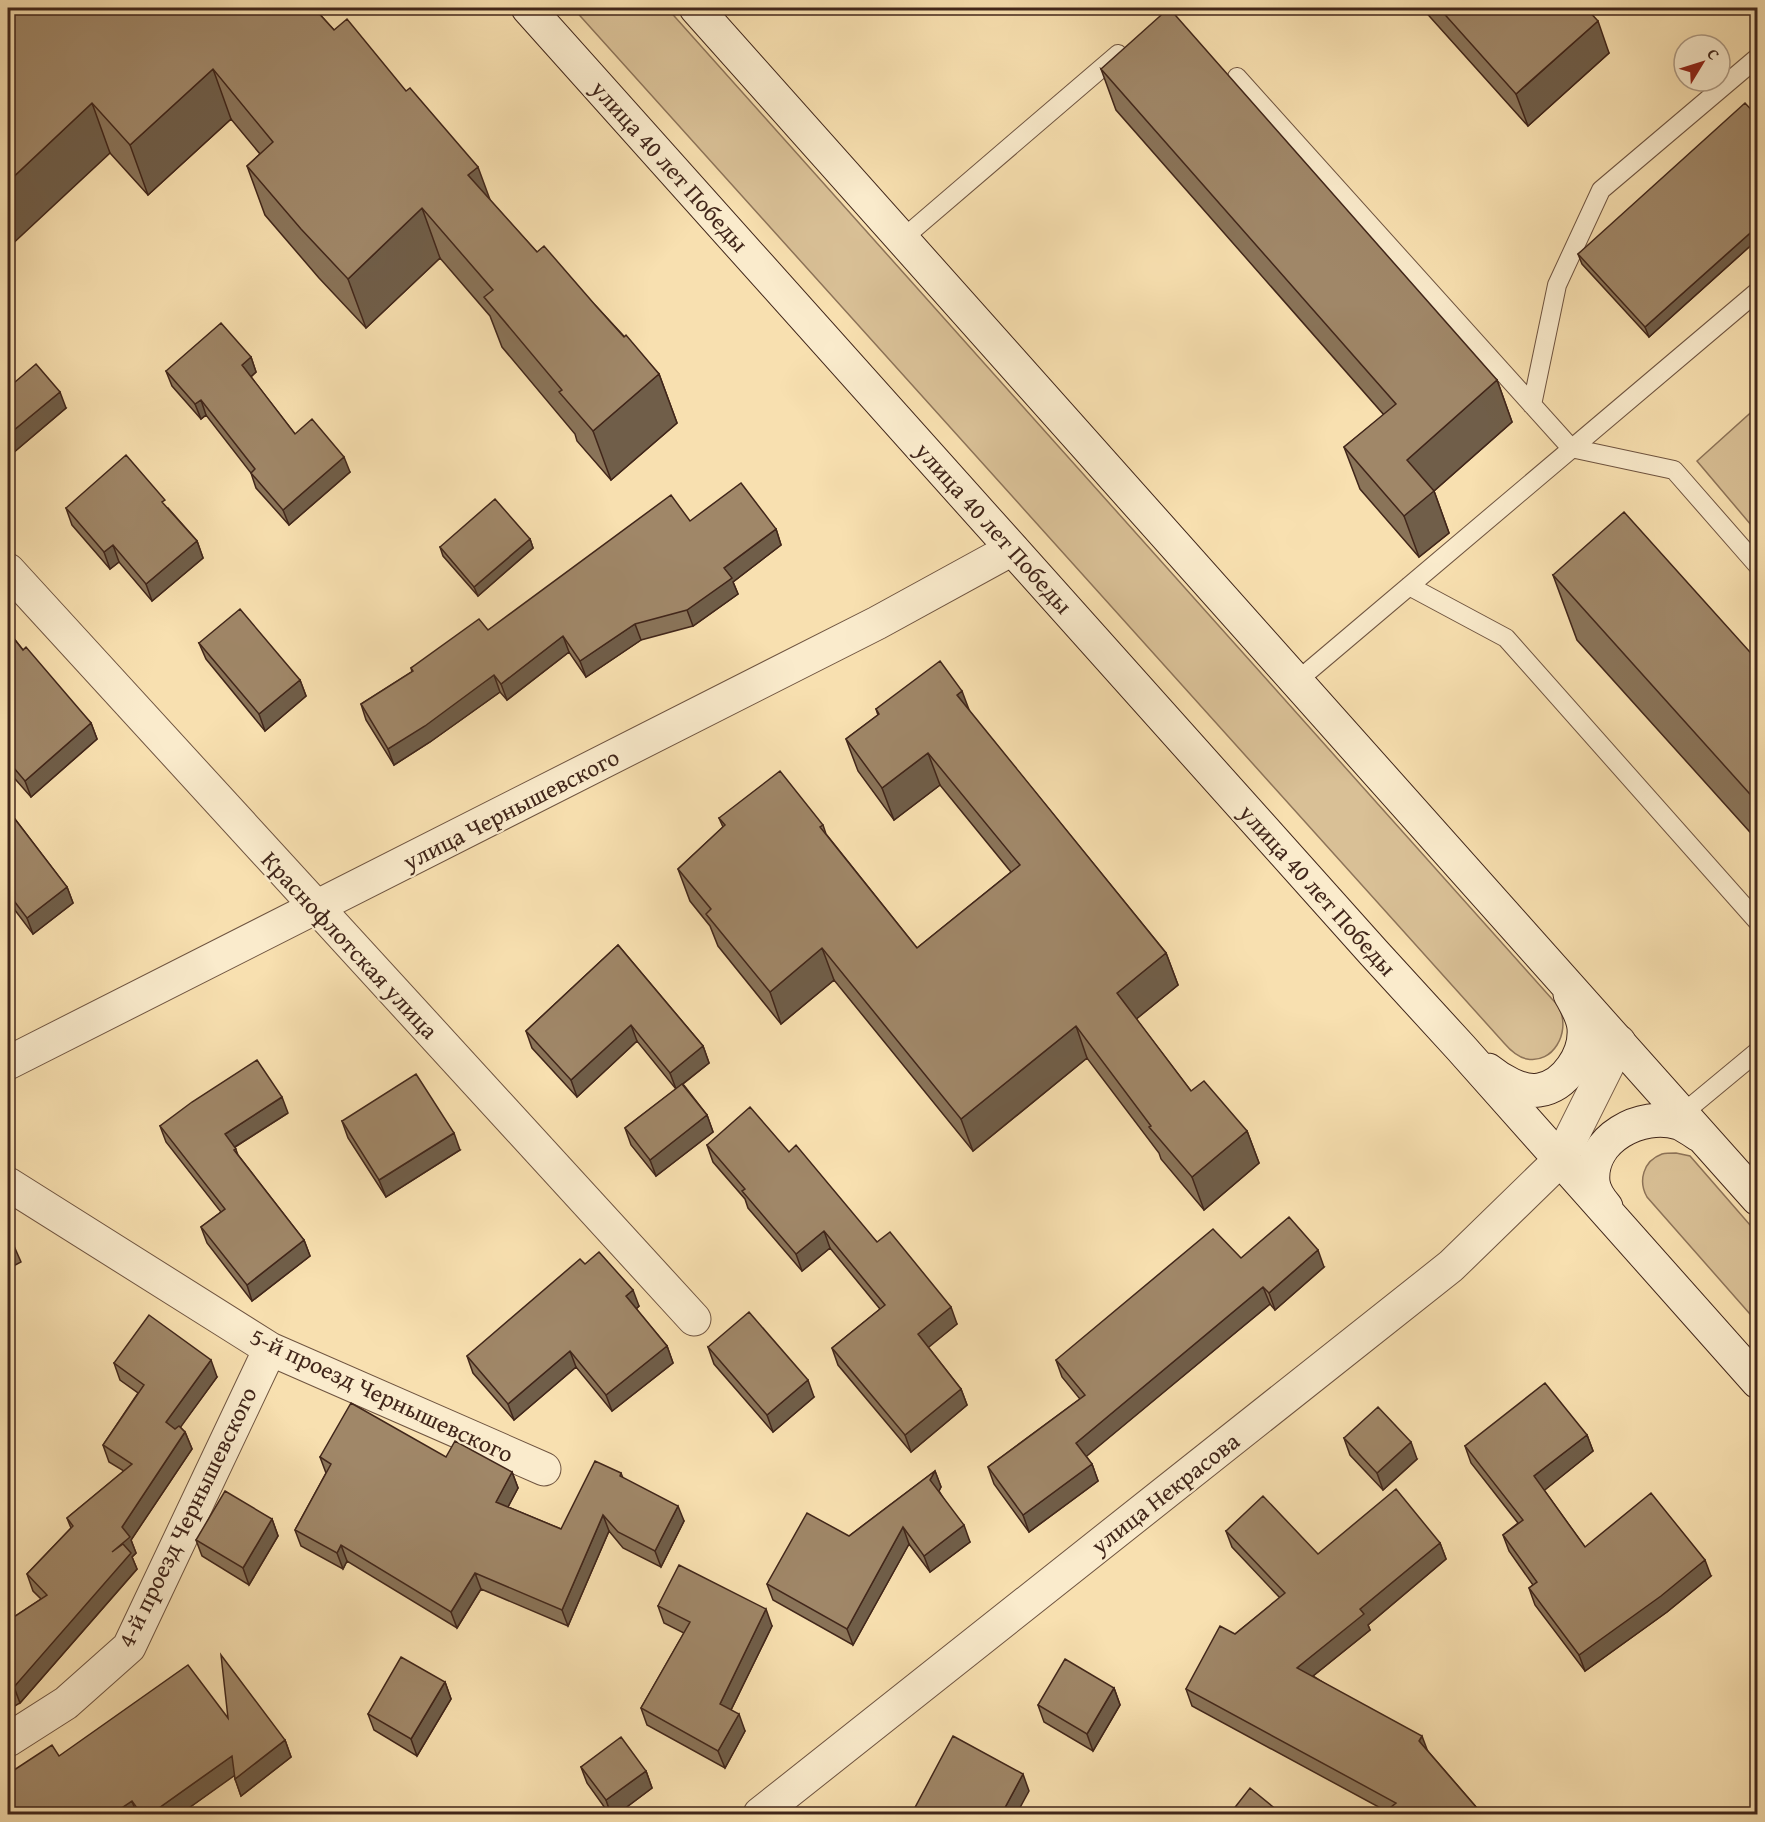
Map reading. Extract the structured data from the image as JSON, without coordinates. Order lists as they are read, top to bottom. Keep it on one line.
{"streets":{"street":["улица 40 лет Победы","улица Чернышевского","Краснофлотская улица","5-й проезд Чернышевского","улица Некрасова","4-й проезд Чернышевского"]},"crossings":[["улица 40 лет Победы","улица Чернышевского"],["улица 40 лет Победы","улица Некрасова"],["улица Чернышевского","Краснофлотская улица"],["5-й проезд Чернышевского","4-й проезд Чернышевского"]],"north":"top right"}
